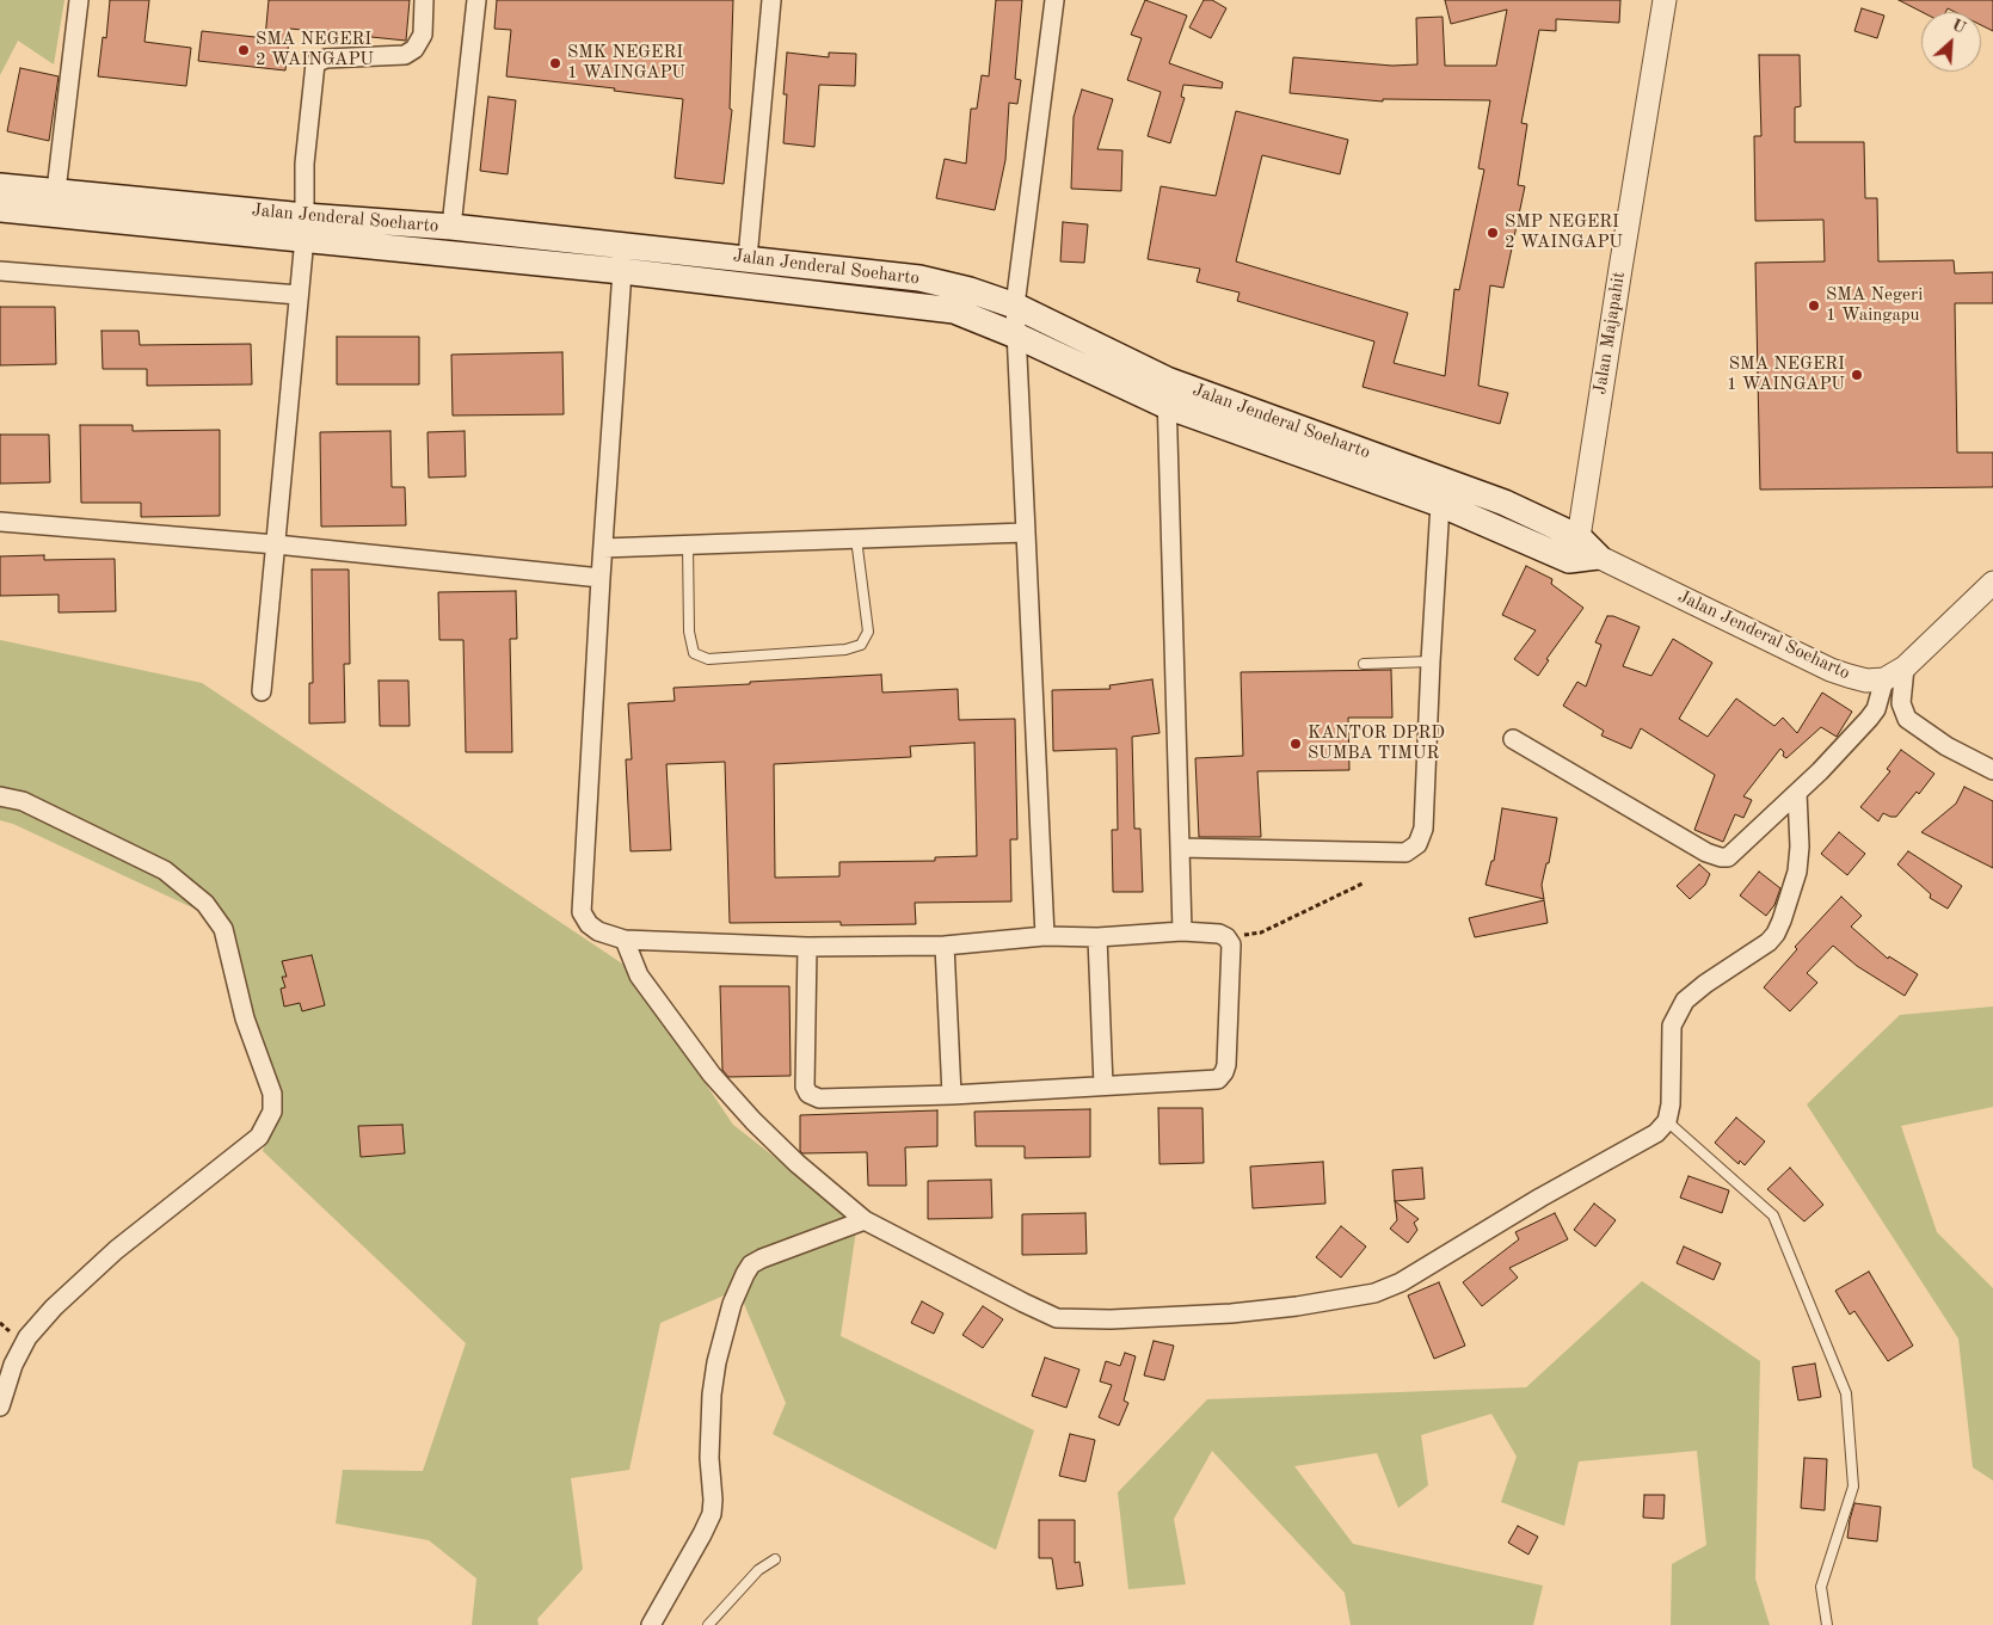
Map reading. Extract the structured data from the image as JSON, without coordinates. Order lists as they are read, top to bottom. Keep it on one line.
{"streets":{"main road":["Jalan Jenderal Soeharto"],"street":["Jalan Majapahit"]},"crossings":[["Jalan Jenderal Soeharto","Jalan Majapahit"]],"places":["SMA NEGERI 2 WAINGAPU","SMK NEGERI 1 WAINGAPU","SMP NEGERI 2 WAINGAPU","SMA Negeri 1 Waingapu","SMA NEGERI 1 WAINGAPU","KANTOR DPRD SUMBA TIMUR"],"north":"top right"}
